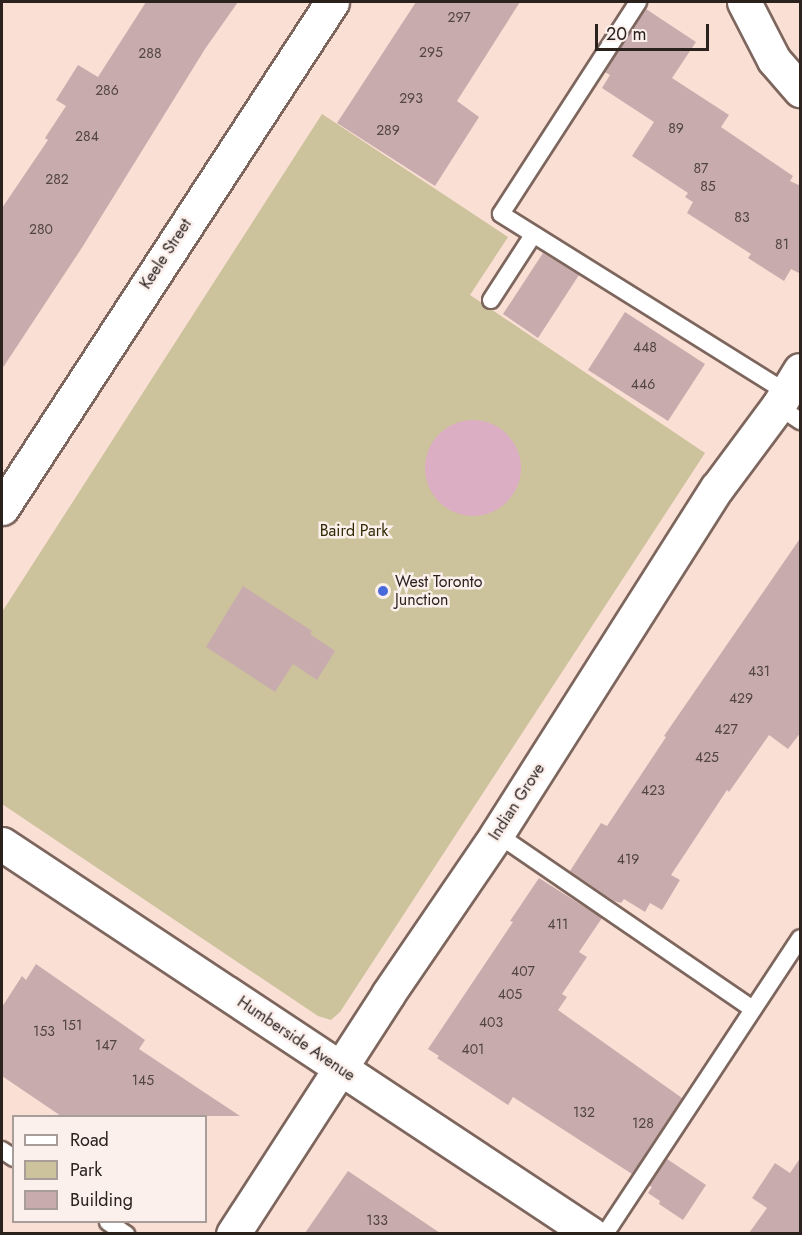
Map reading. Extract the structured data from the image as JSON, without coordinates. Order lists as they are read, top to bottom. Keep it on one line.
{"streets":{"street":["Keele Street","Indian Grove","Humberside Avenue"]},"crossings":[["Indian Grove","Humberside Avenue"]],"parks":["Baird Park"],"places":["West Toronto Junction"],"house_numbers":["297","295","288","286","293","89","289","284","87","282","85","83","280","81","448","446","431","429","427","425","423","419","411","407","405","403","151","153","147","401","145","132","128","133"],"legend":["Road","Park","Building"],"scale_bar":"20 m"}
